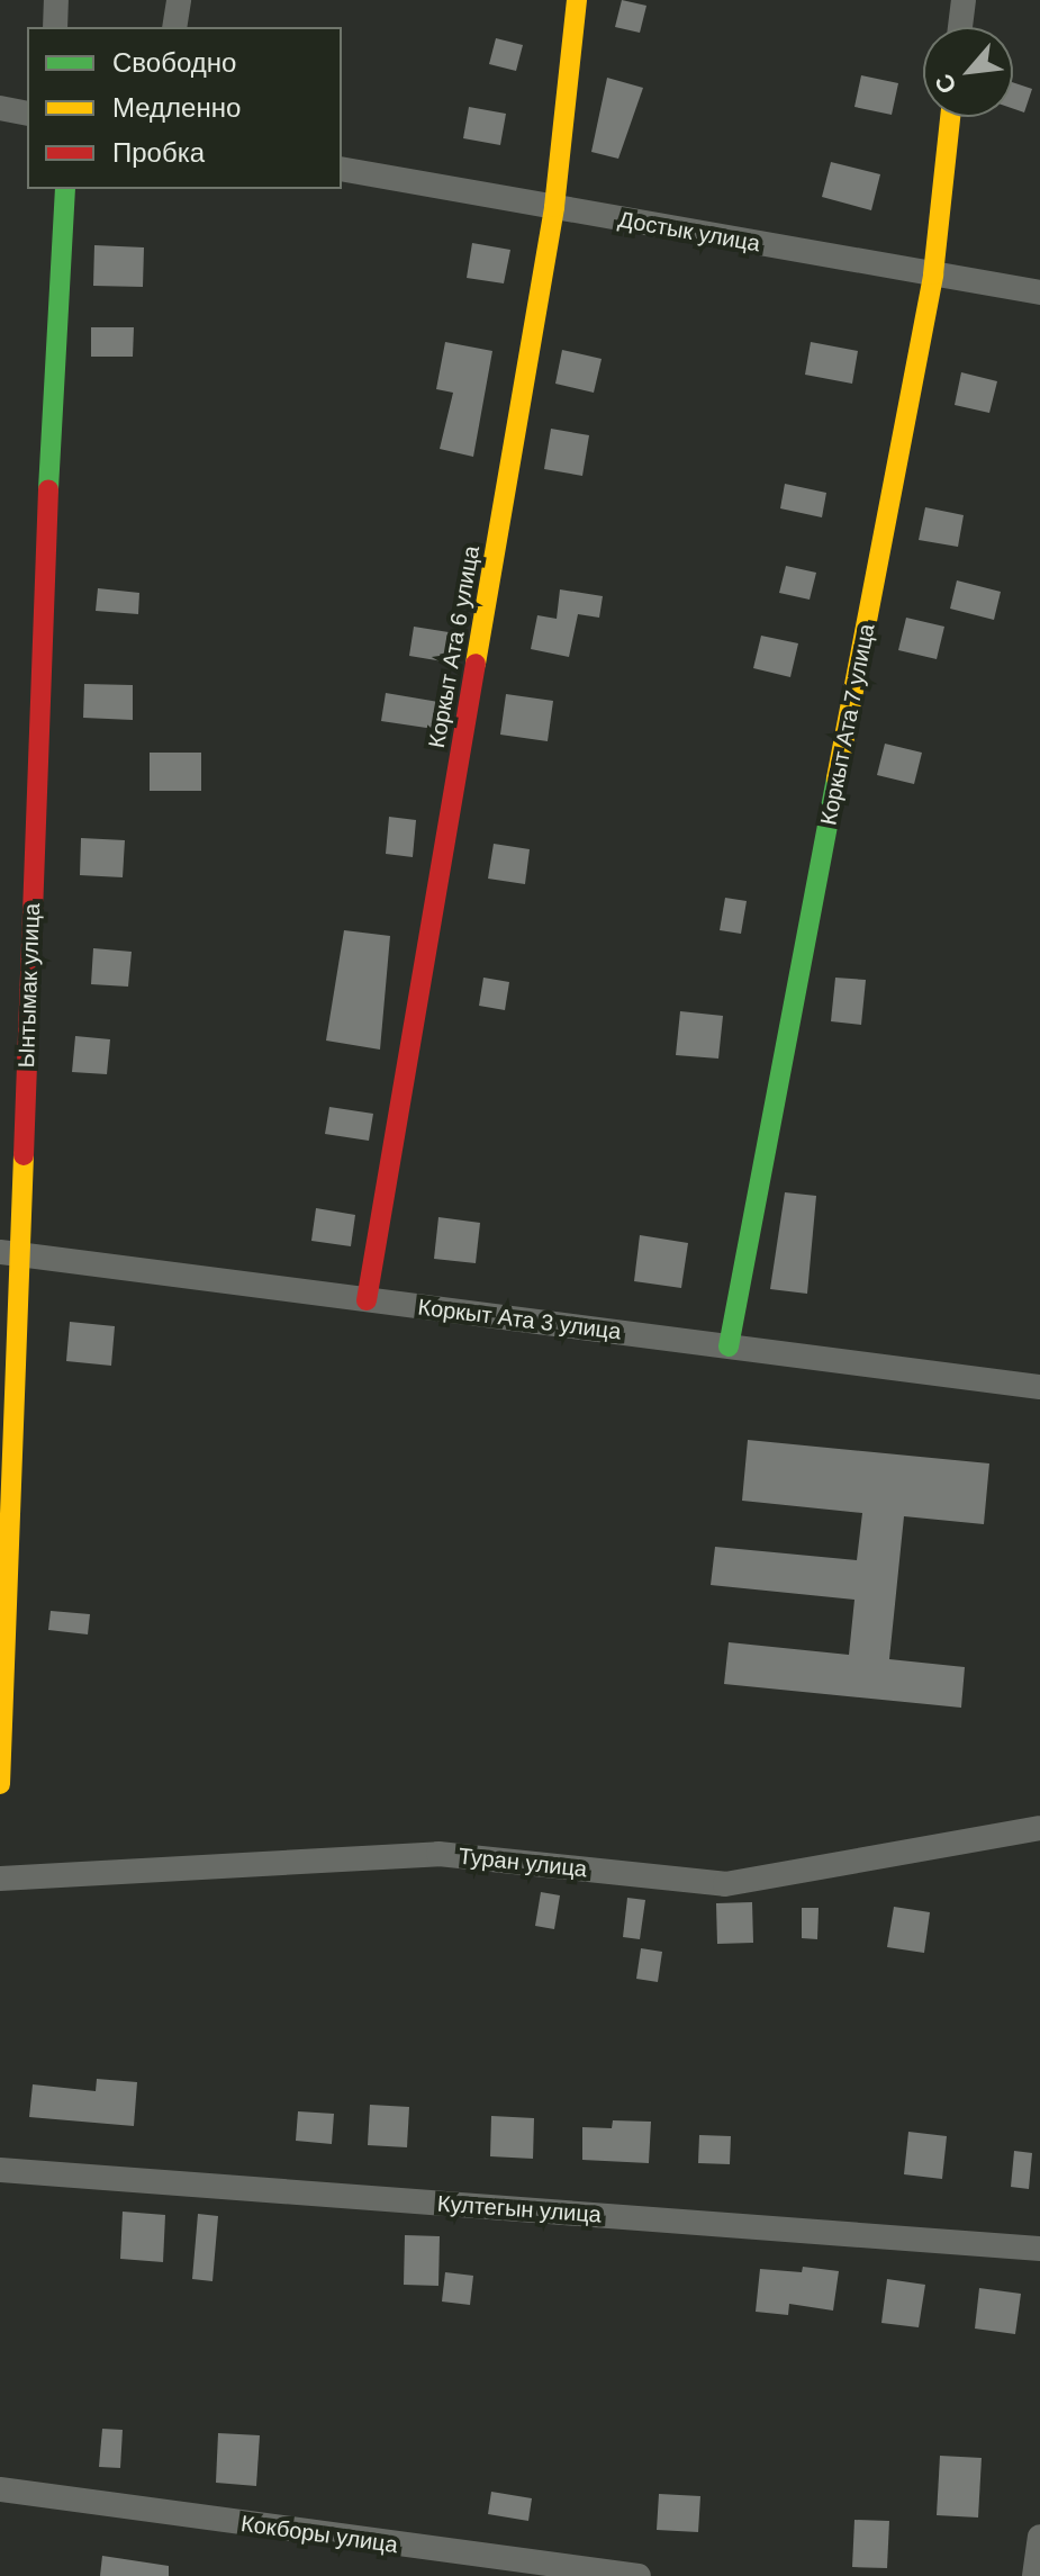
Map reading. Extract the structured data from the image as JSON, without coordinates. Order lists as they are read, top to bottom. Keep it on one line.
{"streets":{"street":["Достык улица","Коркыт Ата 6 улица","Коркыт Ата 7 улица","Ынтымак улица","Коркыт Ата 3 улица","Туран улица","Култегын улица","Кокборы улица"]},"crossings":[["Достык улица","Коркыт Ата 6 улица"],["Достык улица","Коркыт Ата 7 улица"],["Коркыт Ата 6 улица","Коркыт Ата 3 улица"],["Коркыт Ата 7 улица","Коркыт Ата 3 улица"],["Ынтымак улица","Коркыт Ата 3 улица"]],"legend":["Свободно","Медленно","Пробка"],"north":"bottom left"}
